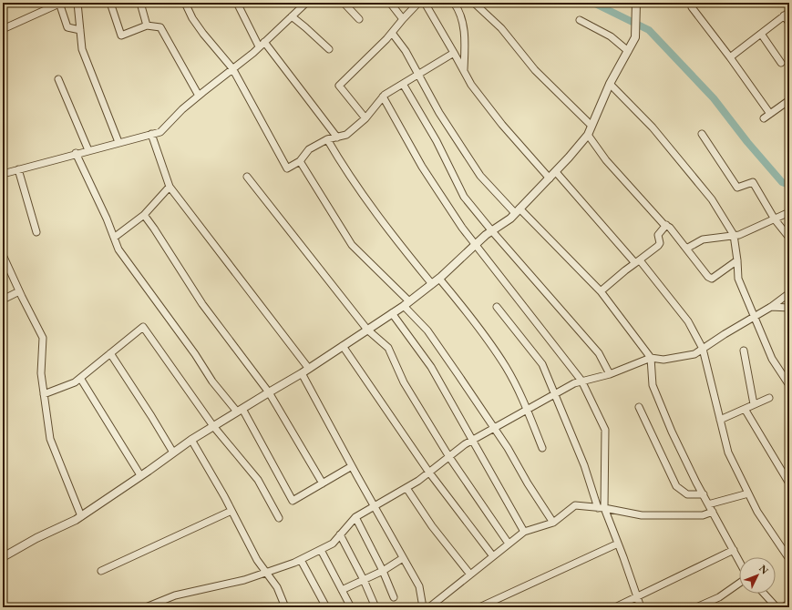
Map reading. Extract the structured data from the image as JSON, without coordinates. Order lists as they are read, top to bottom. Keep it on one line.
{"north":"top right"}
